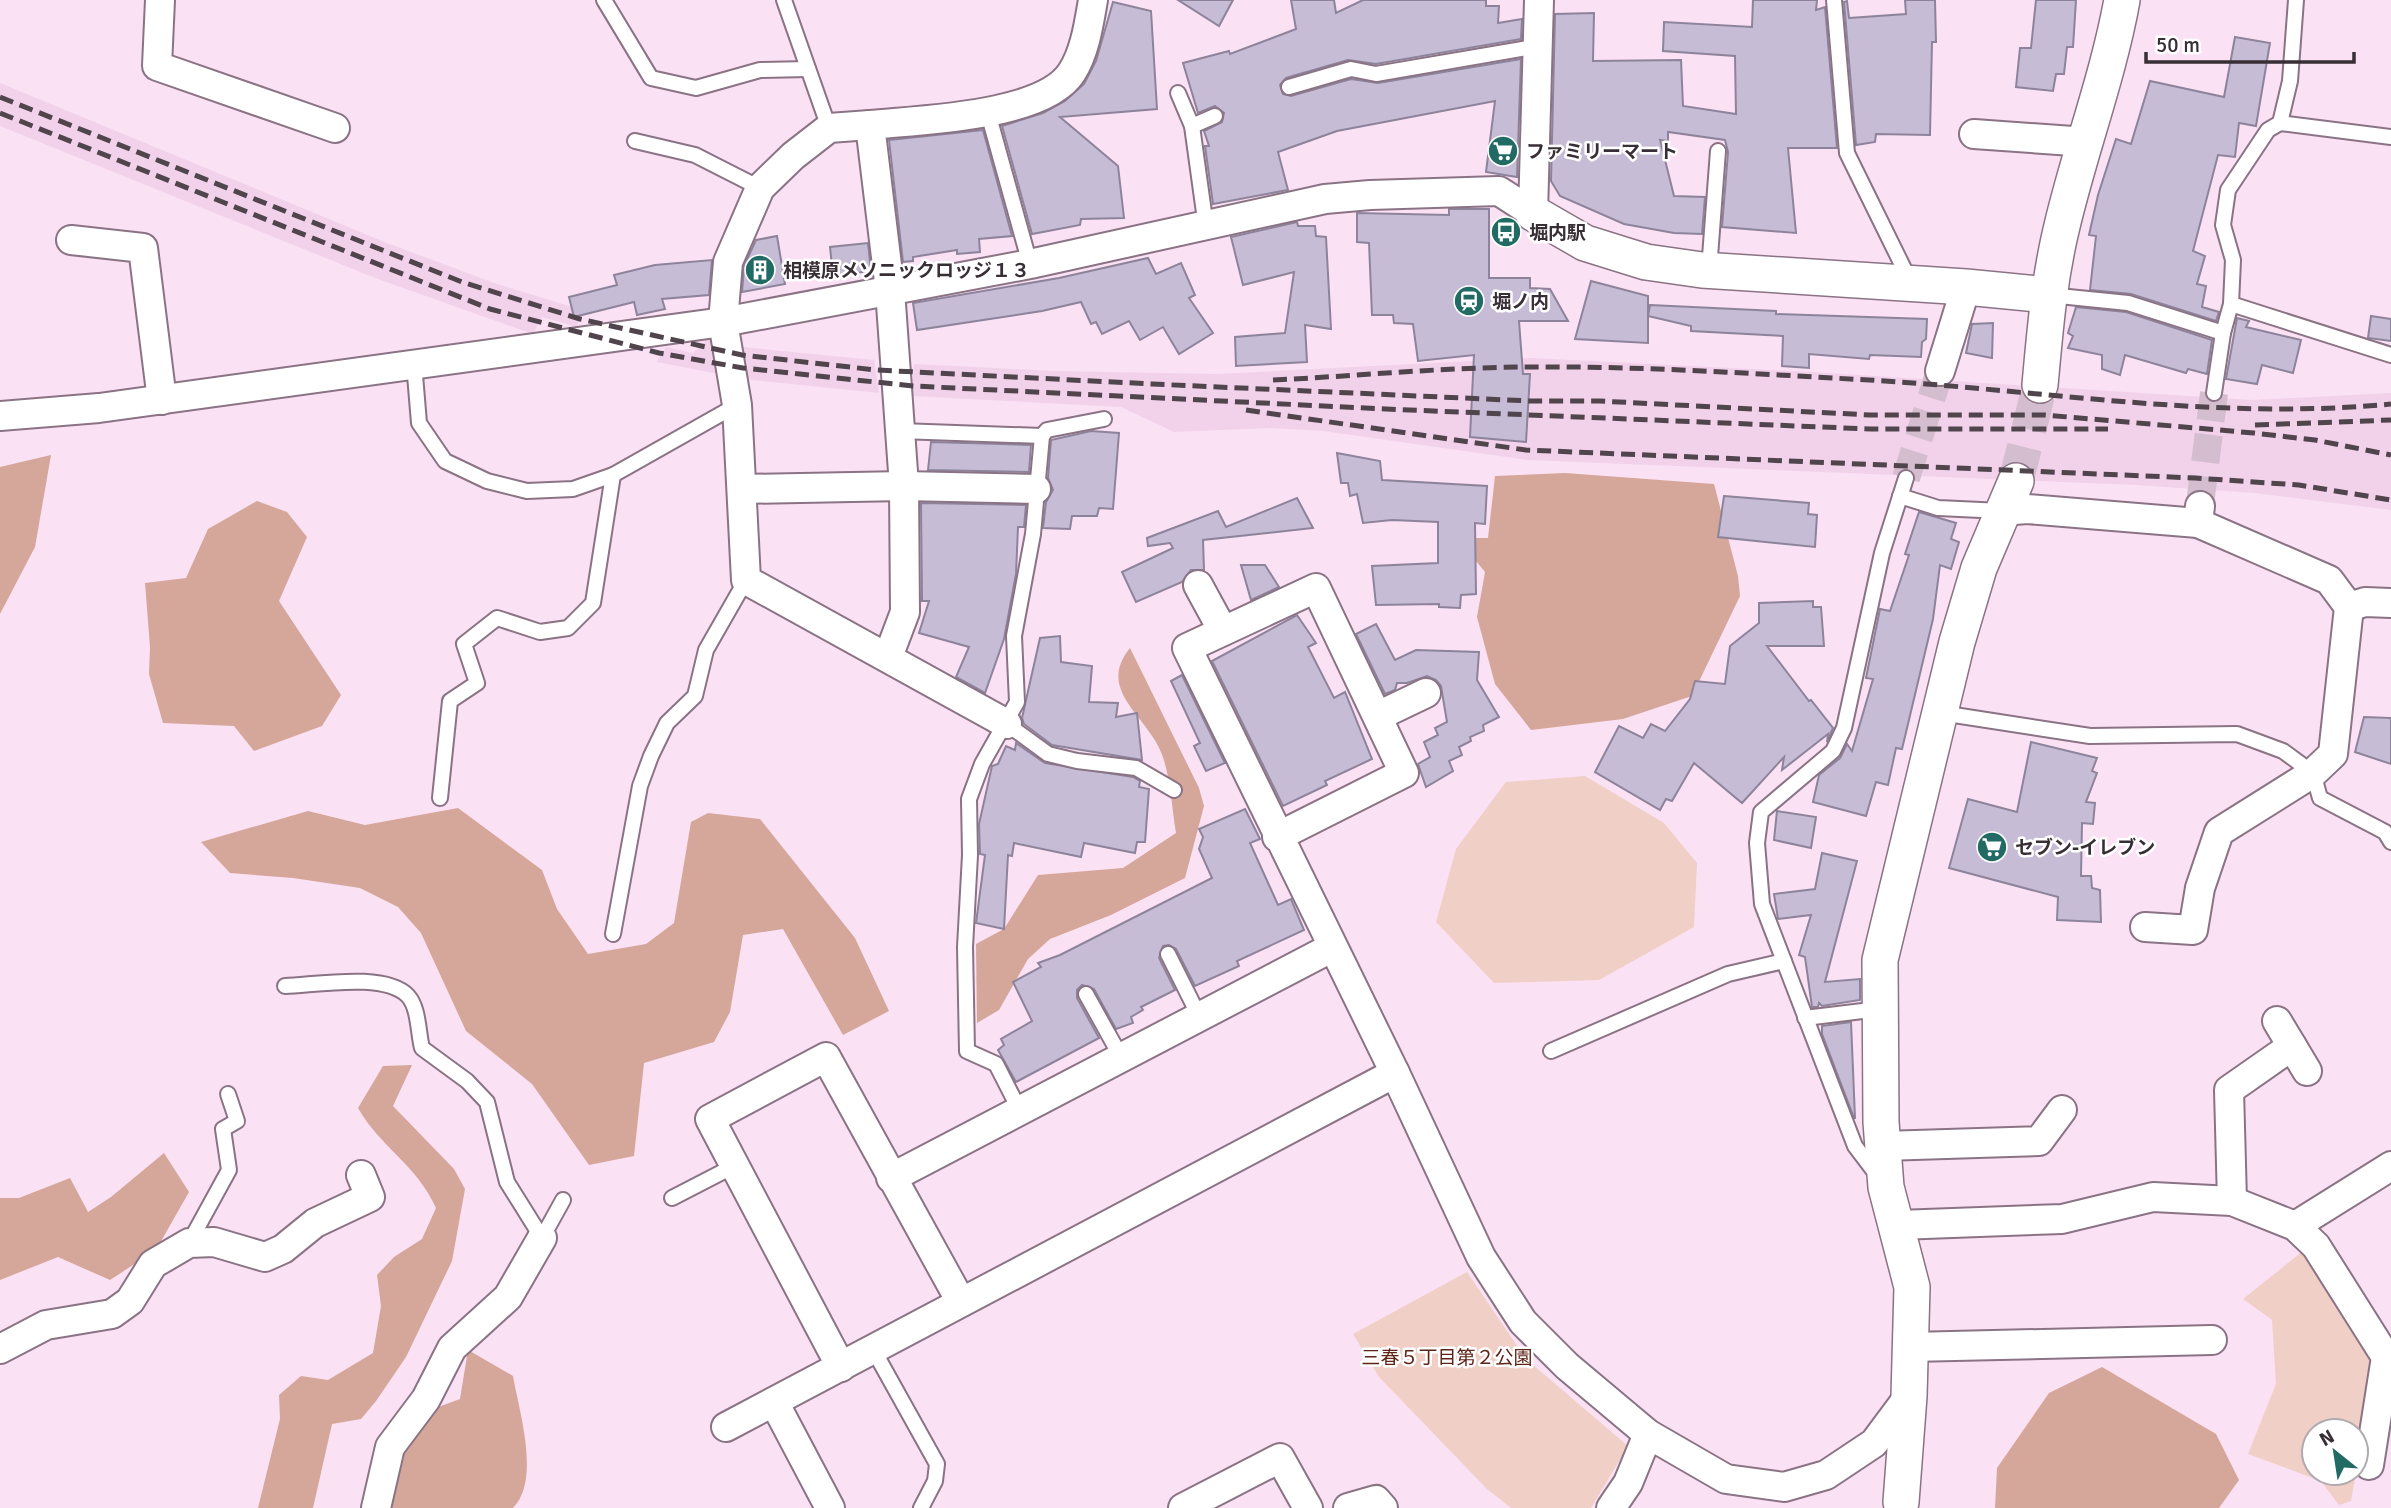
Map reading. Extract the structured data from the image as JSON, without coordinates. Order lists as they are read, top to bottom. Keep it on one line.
{"parks":["三春５丁目第２公園"],"places":{"supermarket":["ファミリーマート","セブン-イレブン"],"bus stop":["堀内駅"],"building":["相模原メソニックロッジ１３"],"station":["堀ノ内"]},"scale_bar":"50 m","north":"top left"}
